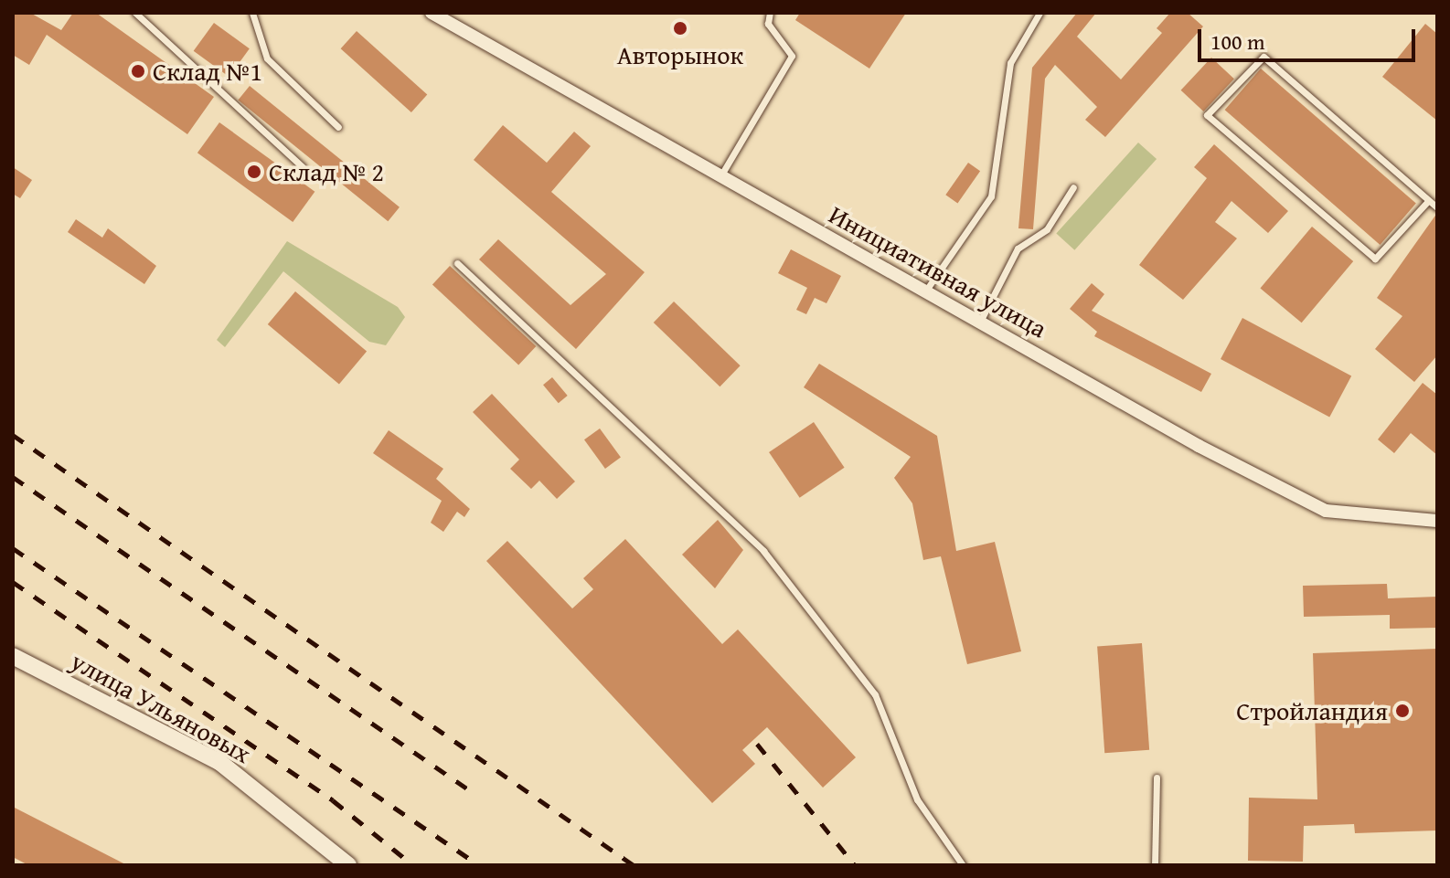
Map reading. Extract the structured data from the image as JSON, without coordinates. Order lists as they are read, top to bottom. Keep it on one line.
{"streets":{"street":["Инициативная улица","улица Ульяновых"]},"places":["Авторынок","Склад №1","Склад № 2","Стройландия"],"scale_bar":"100 m"}
